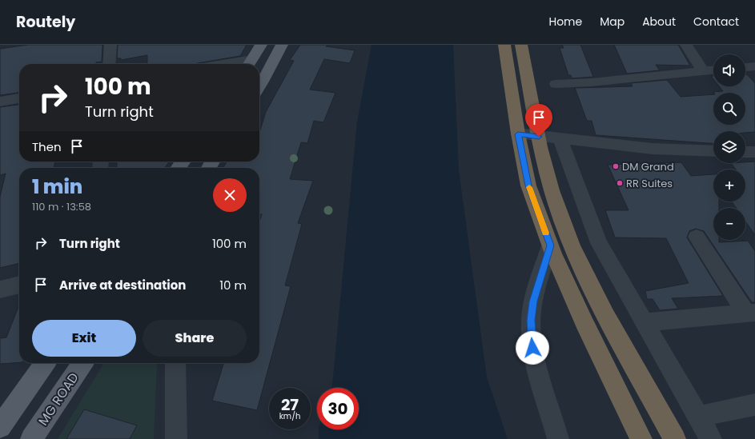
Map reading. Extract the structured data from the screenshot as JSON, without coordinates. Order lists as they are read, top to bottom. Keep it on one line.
{"streets":{"main road":["MG ROAD"]},"places":["DM Grand","RR Suites"],"page":{"header":"Routely","nav":["Home","Map","About","Contact"],"map_buttons":["+","−"],"turn":["100 m","Turn right"],"then":"Then","heading":["1 min","110 m · 13:58"],"list":[{"name":"Turn right","value":"100 m"},{"name":"Arrive at destination","value":"10 m"}],"buttons":["Exit","Share"],"speed":"27 km/h","limit":"30"}}
